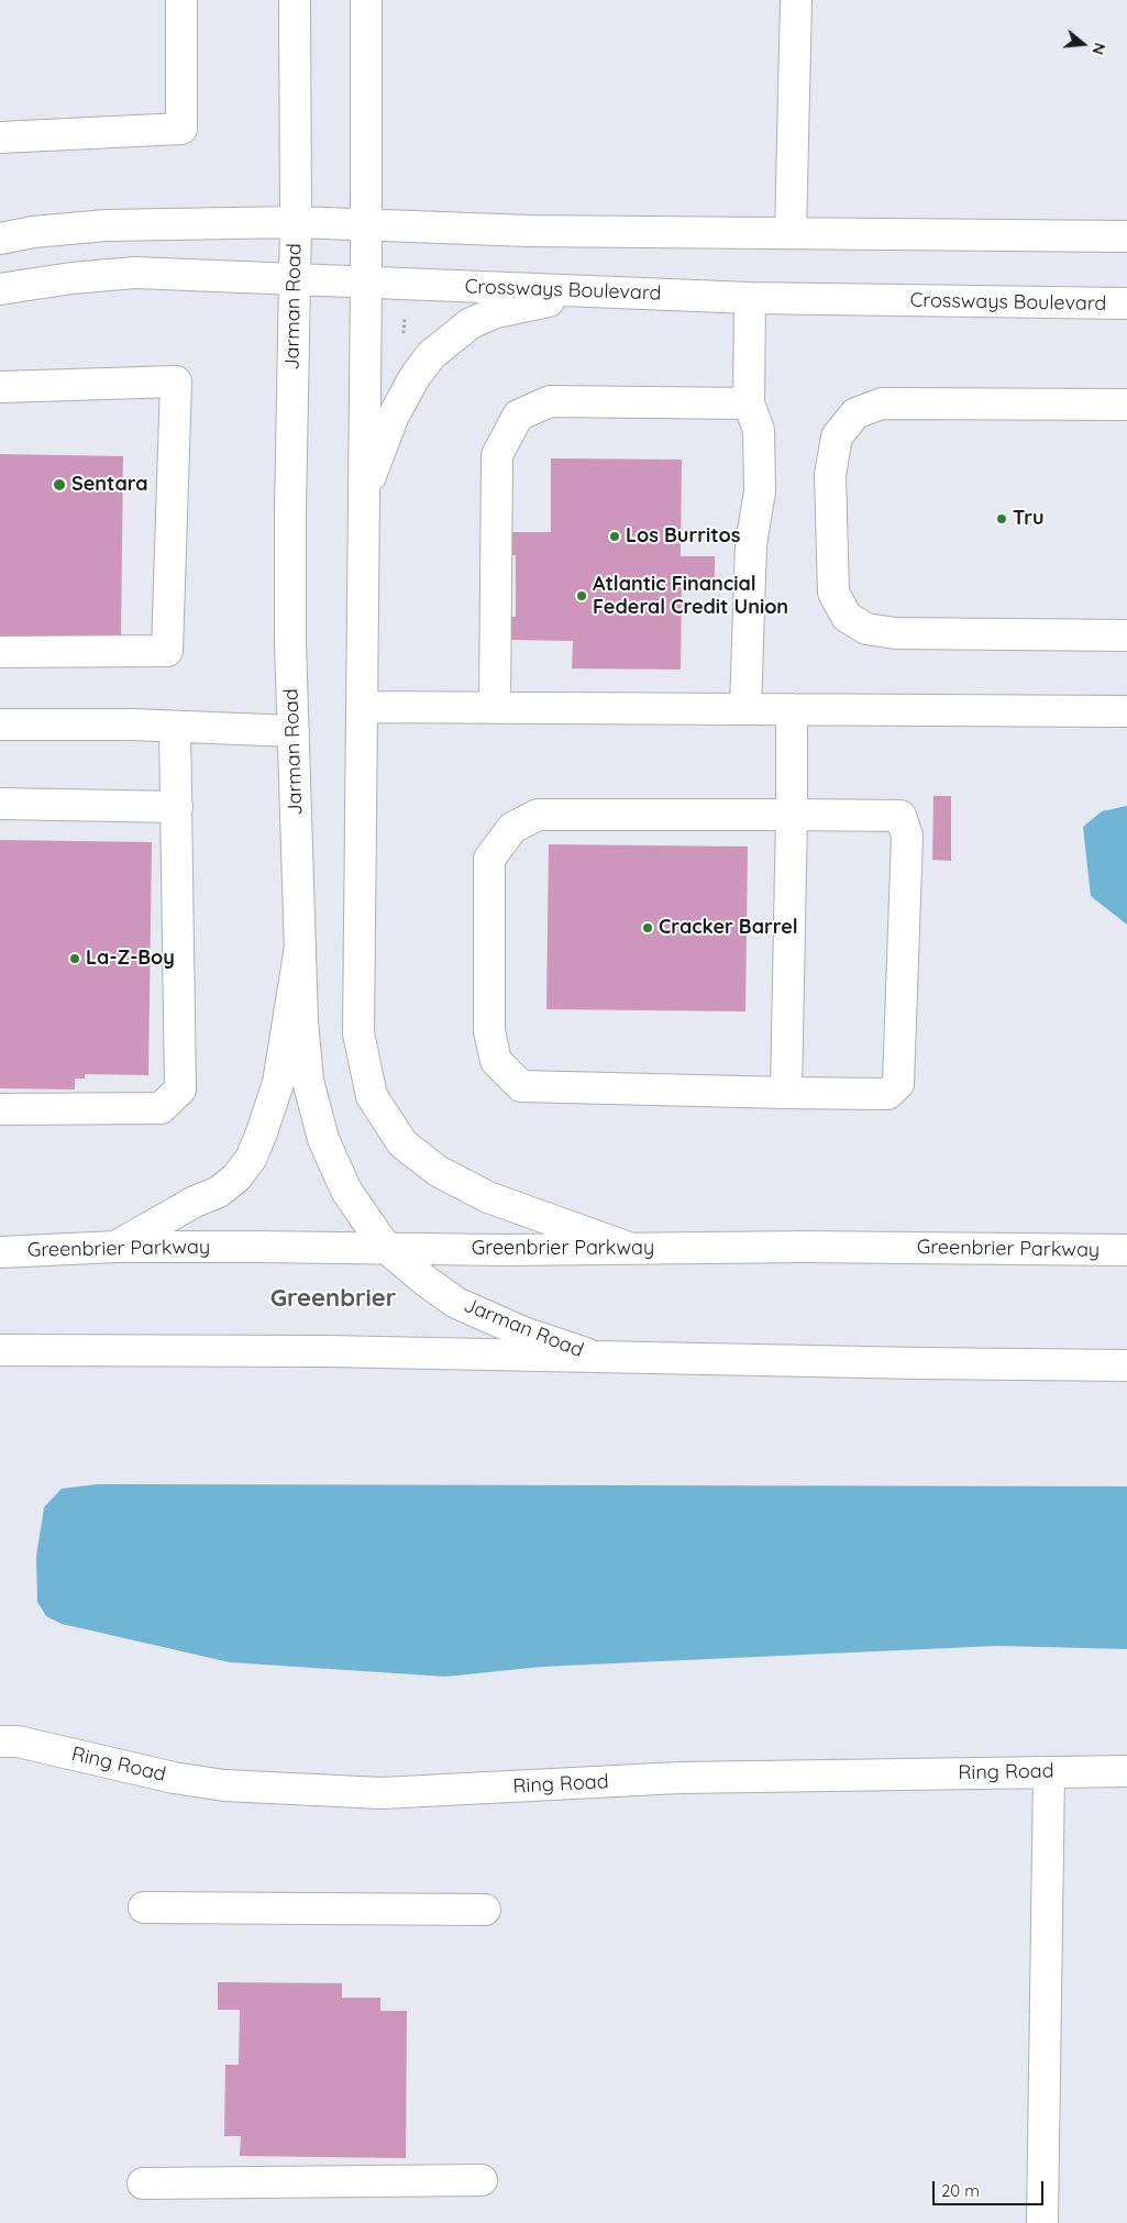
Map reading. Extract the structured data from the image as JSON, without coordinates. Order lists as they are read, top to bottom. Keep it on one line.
{"streets":{"street":["Crossways Boulevard","Jarman Road","Greenbrier Parkway","Ring Road"]},"crossings":[["Crossways Boulevard","Jarman Road"],["Jarman Road","Greenbrier Parkway"]],"districts":["Greenbrier"],"places":["Sentara","Tru","Los Burritos","Atlantic Financial Federal Credit Union","Cracker Barrel","La-Z-Boy"],"scale_bar":"20 m","north":"right"}
